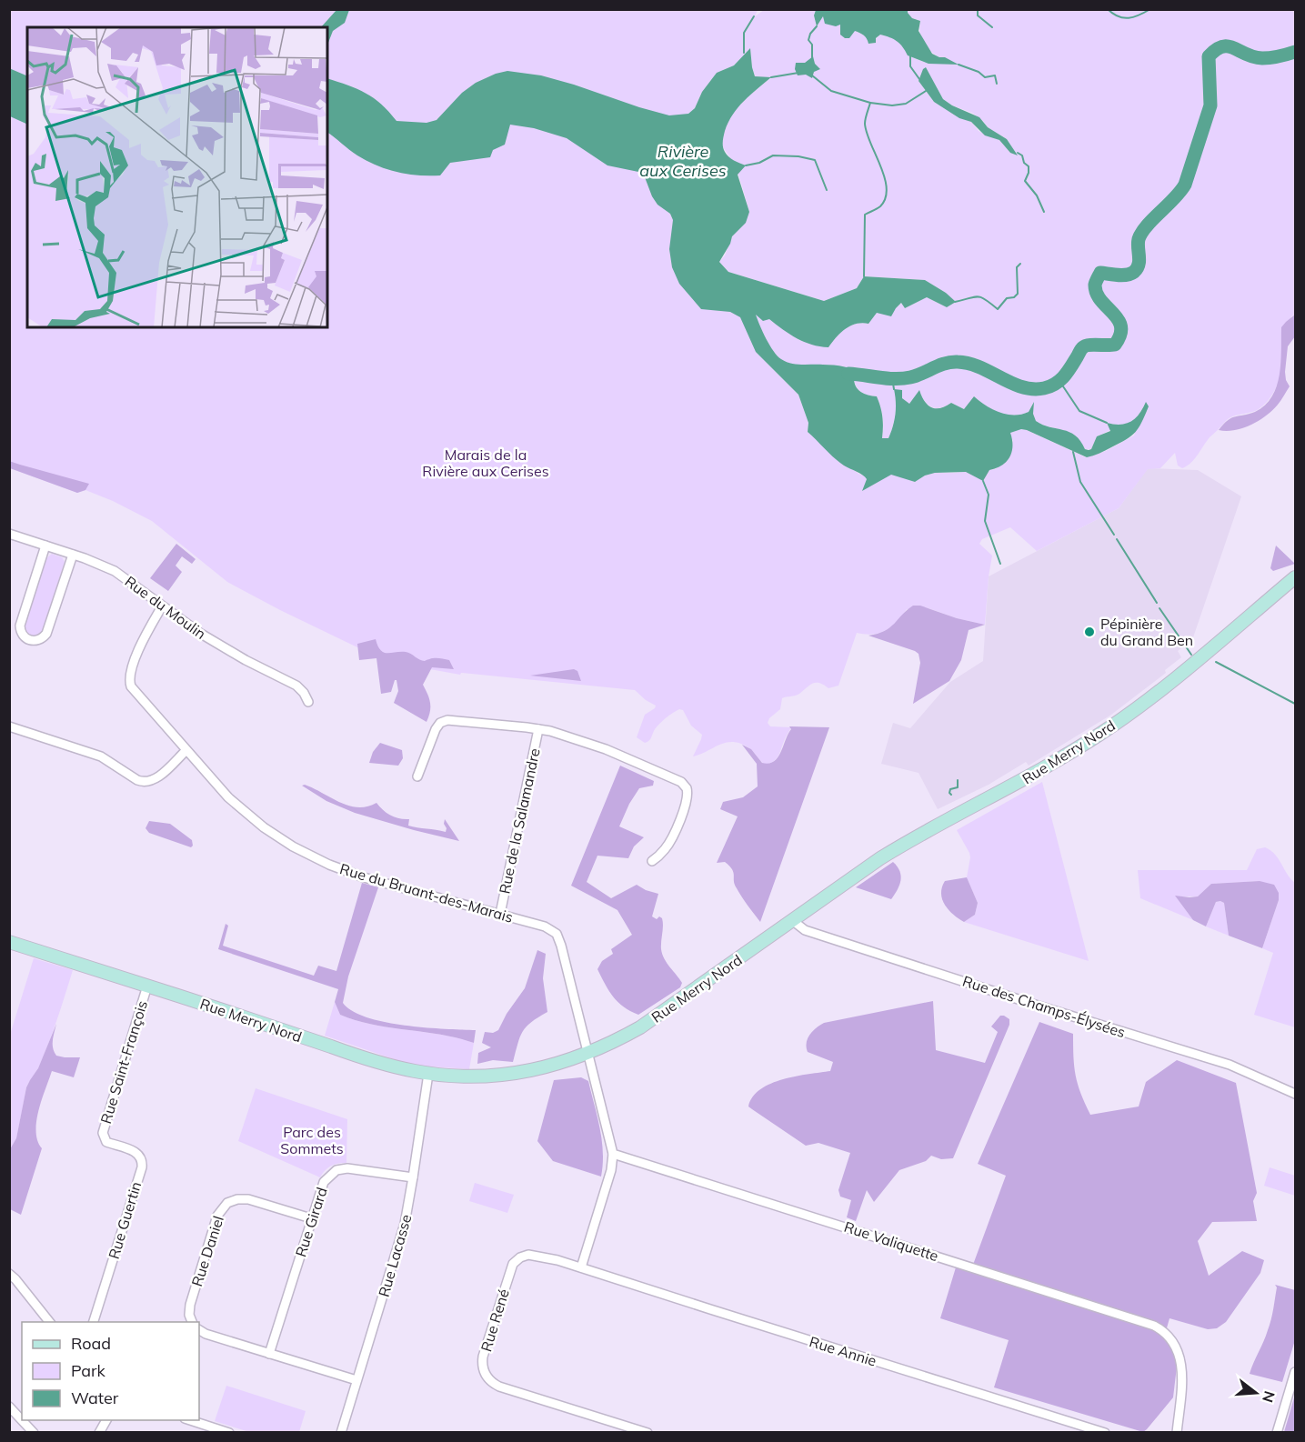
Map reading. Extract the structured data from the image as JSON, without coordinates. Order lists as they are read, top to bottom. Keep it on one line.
{"streets":{"main road":["Rue Merry Nord"],"street":["Rue du Moulin","Rue de la Salamandre","Rue du Bruant-des-Marais","Rue des Champs-Élysées","Rue Saint-François","Rue Guertin","Rue Girard","Rue Valiquette","Rue Daniel","Rue Lacasse","Rue René","Rue Annie"]},"crossings":[["Rue du Moulin","Rue du Bruant-des-Marais"],["Rue Merry Nord","Rue du Bruant-des-Marais"],["Rue Merry Nord","Rue des Champs-Élysées"],["Rue Merry Nord","Rue Saint-François"],["Rue Merry Nord","Rue Lacasse"],["Rue de la Salamandre","Rue du Bruant-des-Marais"],["Rue Saint-François","Rue Guertin"],["Rue Girard","Rue Daniel"],["Rue Girard","Rue Lacasse"],["Rue René","Rue Annie"]],"water":["Rivière aux Cerises"],"parks":["Marais de la Rivière aux Cerises","Parc des Sommets"],"places":["Pépinière du Grand Ben"],"legend":["Road","Park","Water"],"north":"right"}
